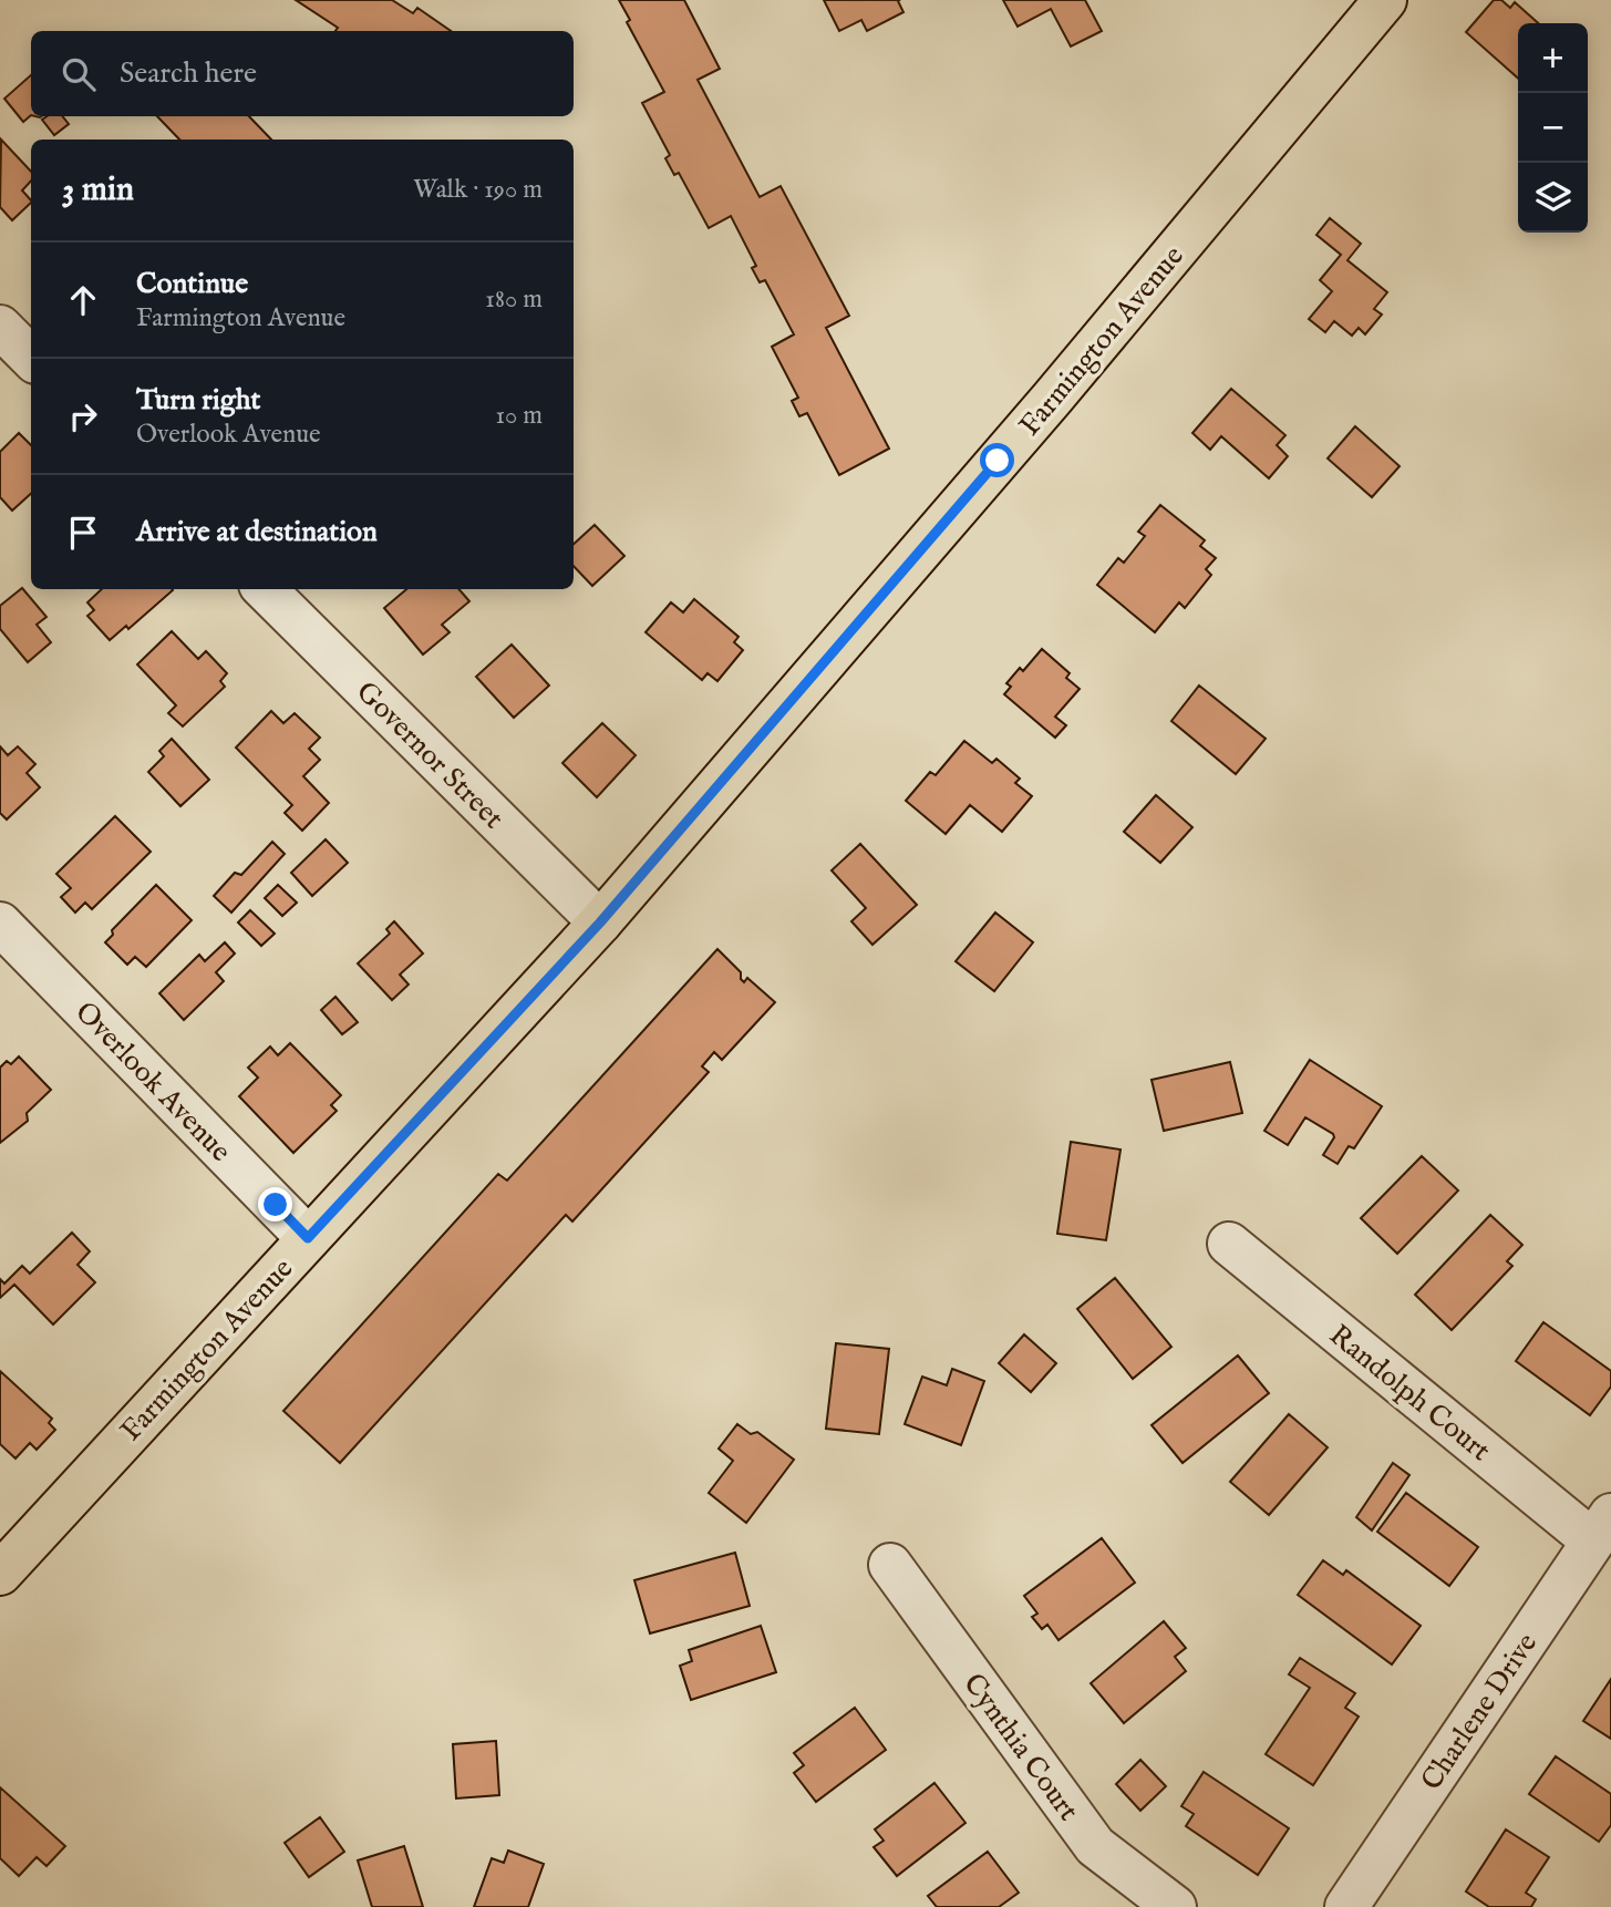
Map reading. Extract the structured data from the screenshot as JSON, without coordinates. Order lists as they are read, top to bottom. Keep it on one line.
{"streets":{"main road":["Farmington Avenue"],"street":["Governor Street","Overlook Avenue","Randolph Court","Charlene Drive","Cynthia Court"]},"crossings":[["Farmington Avenue","Governor Street"],["Farmington Avenue","Overlook Avenue"],["Randolph Court","Charlene Drive"]],"page":{"map_buttons":["+","−"],"search":"Search here","heading":["3 min","Walk · 190 m"],"list":[["Continue","Farmington Avenue","180 m"],["Turn right","Overlook Avenue","10 m"],"Arrive at destination"]}}
